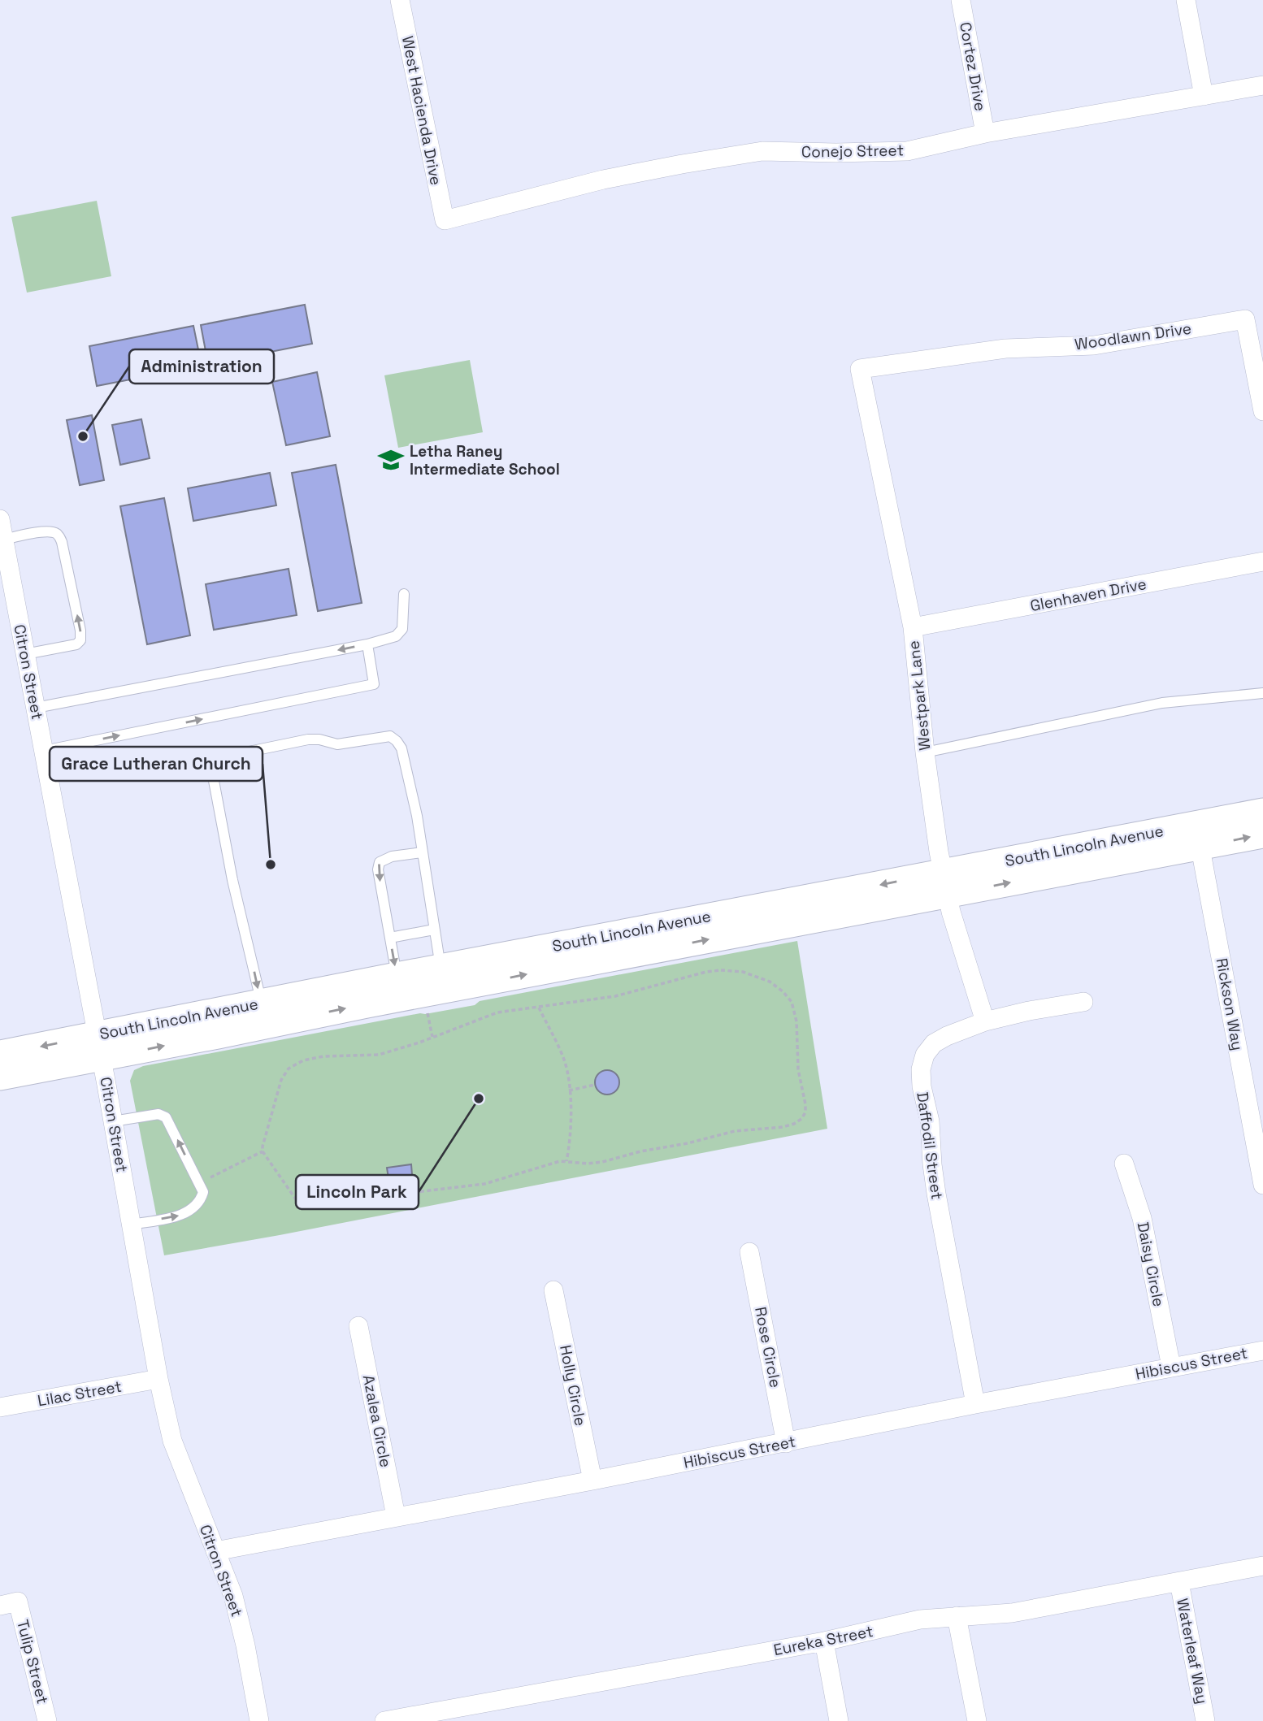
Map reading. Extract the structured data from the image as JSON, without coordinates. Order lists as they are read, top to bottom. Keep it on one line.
{"streets":{"main road":["South Lincoln Avenue"],"street":["Cortez Drive","West Hacienda Drive","Conejo Street","Woodlawn Drive","Glenhaven Drive","Citron Street","Westpark Lane","Rickson Way","Daffodil Street","Daisy Circle","Rose Circle","Hibiscus Street","Holly Circle","Lilac Street","Azalea Circle","Eureka Street","Waterleaf Way","Tulip Street"]},"crossings":[["Cortez Drive","Conejo Street"],["West Hacienda Drive","Conejo Street"],["Woodlawn Drive","Westpark Lane"],["Glenhaven Drive","Westpark Lane"],["Citron Street","South Lincoln Avenue"],["Citron Street","Hibiscus Street"],["Citron Street","Lilac Street"],["Westpark Lane","South Lincoln Avenue"],["Westpark Lane","Daffodil Street"],["South Lincoln Avenue","Rickson Way"],["Daffodil Street","Hibiscus Street"],["Daisy Circle","Hibiscus Street"],["Rose Circle","Hibiscus Street"],["Hibiscus Street","Holly Circle"],["Hibiscus Street","Azalea Circle"],["Eureka Street","Waterleaf Way"]],"places":{"other":["Administration","Grace Lutheran Church","Lincoln Park"],"school or university":["Letha Raney Intermediate School"]}}
